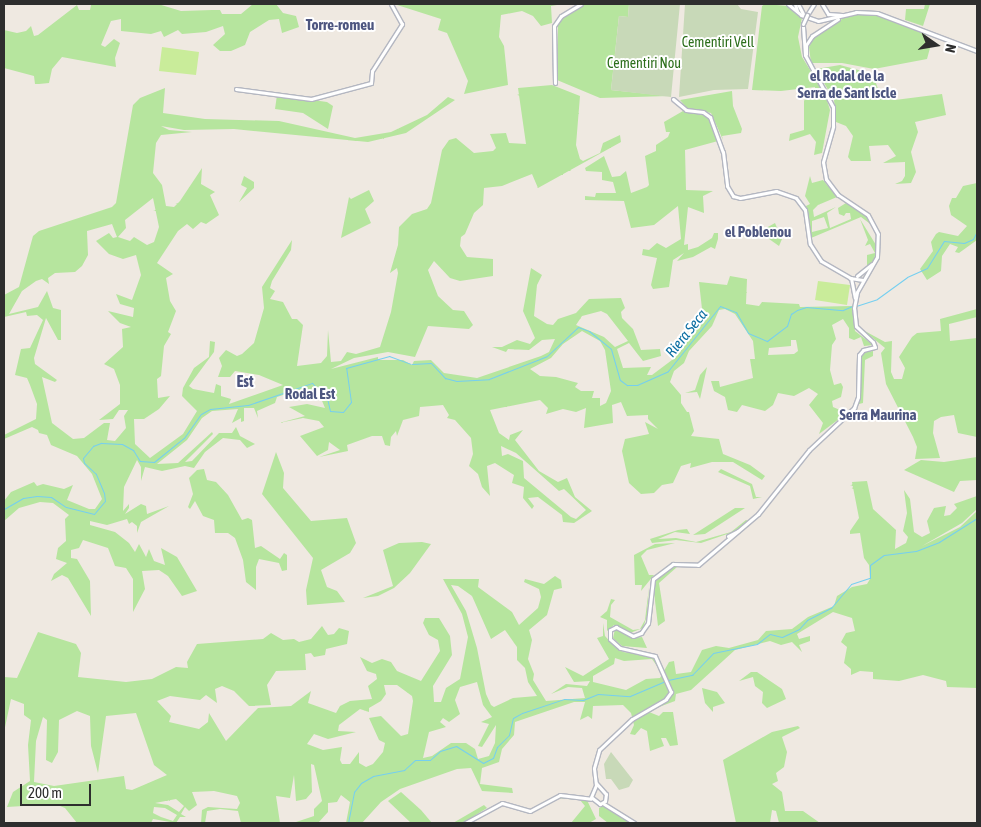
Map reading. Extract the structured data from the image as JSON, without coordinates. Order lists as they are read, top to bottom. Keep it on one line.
{"districts":["Torre-romeu","el Rodal de la Serra de Sant Iscle","el Poblenou","Est","Rodal Est","Serra Maurina"],"water":["Riera Seca"],"parks":["Cementiri Vell","Cementiri Nou"],"scale_bar":"200 m","north":"right"}
